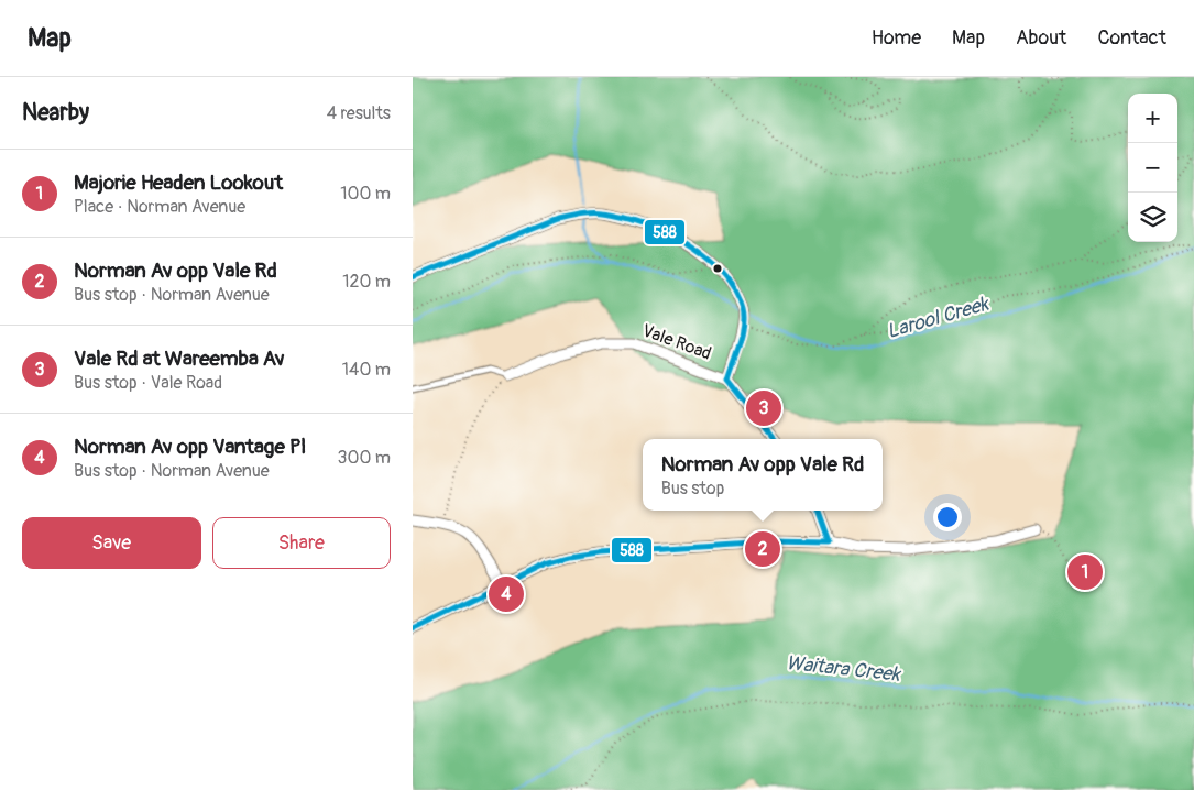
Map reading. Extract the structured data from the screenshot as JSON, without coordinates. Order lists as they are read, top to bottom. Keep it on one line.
{"streets":{"street":["Vale Road"]},"water":["Larool Creek","Waitara Creek"],"lines":["transit line 588"],"page":{"header":"Map","nav":["Home","Map","About","Contact"],"heading":["Nearby","4 results"],"map_buttons":["+","−"],"list":[{"mark":"1","name":"Majorie Headen Lookout","note":"Place · Norman Avenue","value":"100 m"},{"mark":"2","name":"Norman Av opp Vale Rd","note":"Bus stop · Norman Avenue","value":"120 m"},{"mark":"3","name":"Vale Rd at Wareemba Av","note":"Bus stop · Vale Road","value":"140 m"},{"mark":"4","name":"Norman Av opp Vantage Pl","note":"Bus stop · Norman Avenue","value":"300 m"}],"pins":["3","2","1","4"],"popup":["Norman Av opp Vale Rd","Bus stop"],"buttons":["Save","Share"]}}
